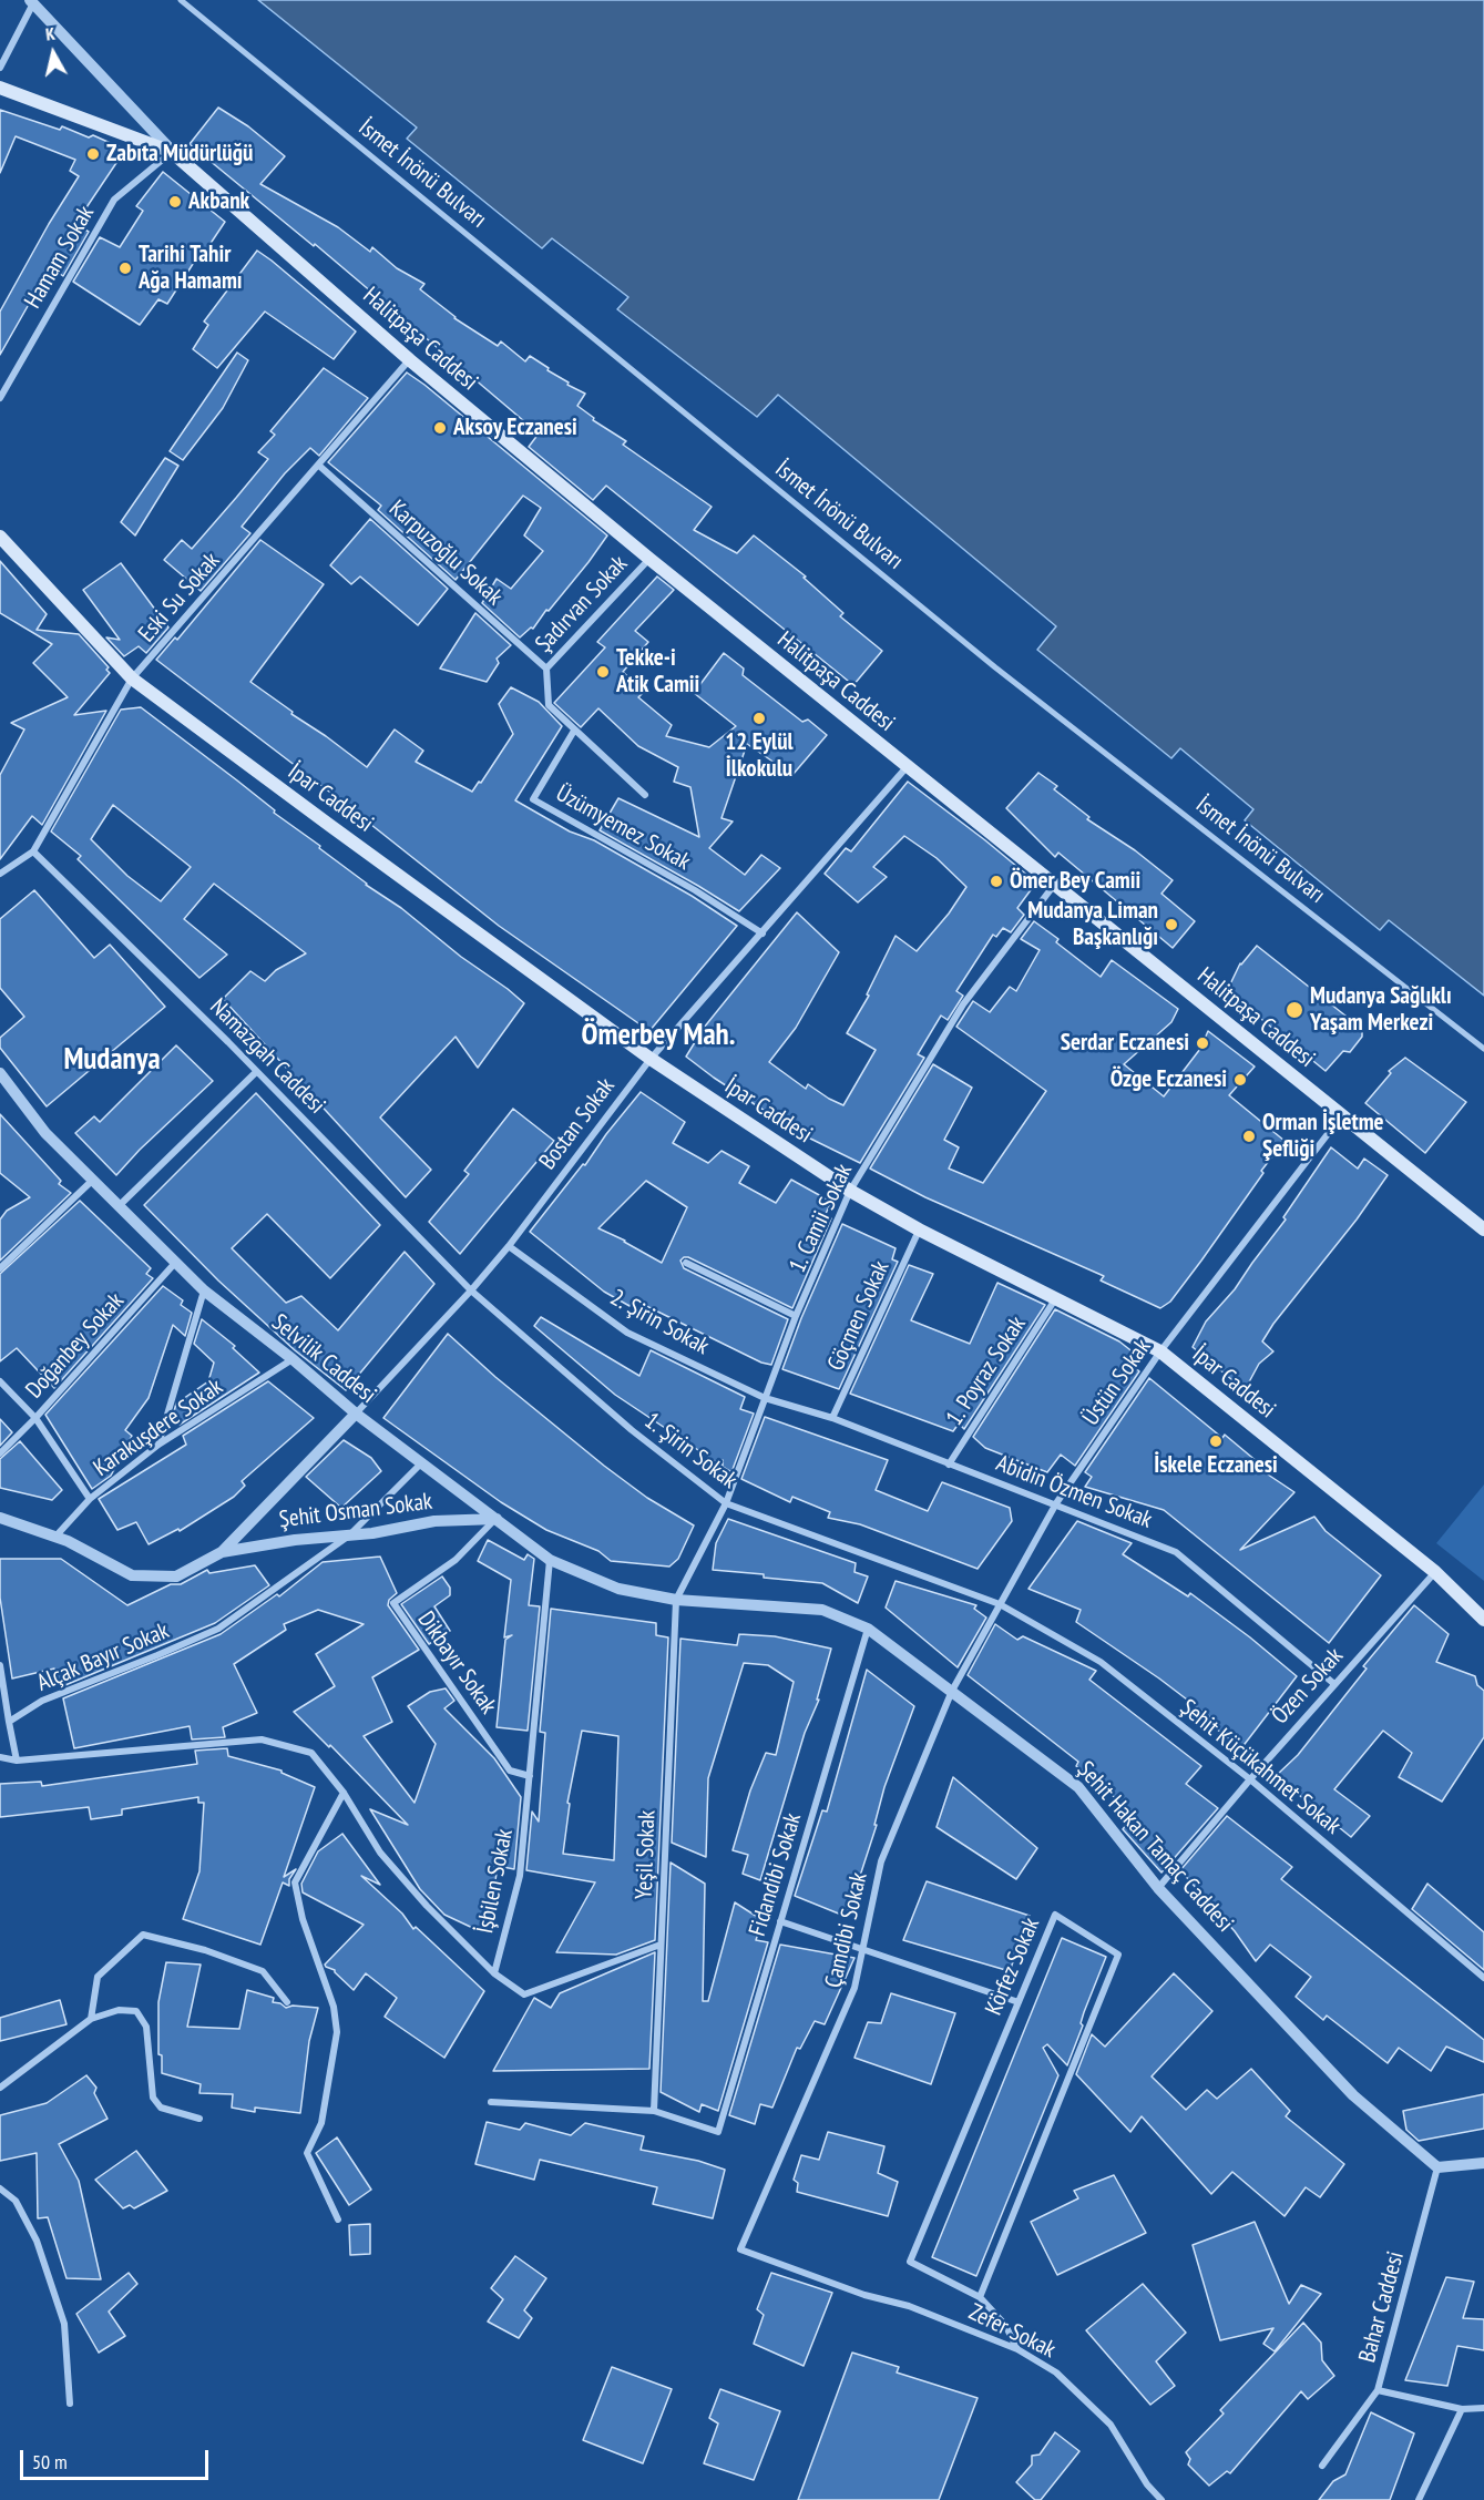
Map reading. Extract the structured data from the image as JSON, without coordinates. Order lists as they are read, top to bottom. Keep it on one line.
{"streets":{"main road":["Halitpaşa Caddesi","İpar Caddesi"],"street":["İsmet İnönü Bulvarı","Hamam Sokak","Karpuzoğlu Sokak","Eski Su Sokak","Şadırvan Sokak","Üzümyemez Sokak","Namazgah Caddesi","Bostan Sokak","1. Camii Sokak","Göçmen Sokak","2. Şirin Sokak","Doğanbey Sokak","Selvilik Caddesi","1. Poyraz Sokak","Üstün Sokak","Karakuşdere Sokak","1. Şirin Sokak","Abidin Özmen Sokak","Şehit Osman Sokak","Alçak Bayır Sokak","Dikbayır Sokak","Özen Sokak","Şehit Küçükahmet Sokak","Şehit Hakan Tamaç Caddesi","Yeşil Sokak","Fidandibi Sokak","İşbilen Sokak","Çamdibi Sokak","Körfez Sokak","Bahar Caddesi","Zefer Sokak"]},"crossings":[["Hamam Sokak","Halitpaşa Caddesi"],["Halitpaşa Caddesi","Eski Su Sokak"],["Halitpaşa Caddesi","Şadırvan Sokak"],["Halitpaşa Caddesi","Bostan Sokak"],["Halitpaşa Caddesi","1. Camii Sokak"],["Halitpaşa Caddesi","Üstün Sokak"],["Karpuzoğlu Sokak","Eski Su Sokak"],["Karpuzoğlu Sokak","Şadırvan Sokak"],["Eski Su Sokak","İpar Caddesi"],["Eski Su Sokak","Namazgah Caddesi"],["Şadırvan Sokak","Üzümyemez Sokak"],["İpar Caddesi","Bostan Sokak"],["İpar Caddesi","1. Camii Sokak"],["İpar Caddesi","Göçmen Sokak"],["İpar Caddesi","1. Poyraz Sokak"],["İpar Caddesi","Üstün Sokak"],["İpar Caddesi","Özen Sokak"],["Üzümyemez Sokak","Bostan Sokak"],["Namazgah Caddesi","Bostan Sokak"],["Namazgah Caddesi","1. Şirin Sokak"],["Bostan Sokak","2. Şirin Sokak"],["Bostan Sokak","Selvilik Caddesi"],["Bostan Sokak","1. Şirin Sokak"],["Bostan Sokak","Şehit Osman Sokak"],["1. Camii Sokak","2. Şirin Sokak"],["1. Camii Sokak","Selvilik Caddesi"],["1. Camii Sokak","1. Şirin Sokak"],["1. Camii Sokak","Abidin Özmen Sokak"],["1. Camii Sokak","Şehit Hakan Tamaç Caddesi"],["1. Camii Sokak","Yeşil Sokak"],["Göçmen Sokak","Abidin Özmen Sokak"],["2. Şirin Sokak","Abidin Özmen Sokak"],["Doğanbey Sokak","Selvilik Caddesi"],["Selvilik Caddesi","Karakuşdere Sokak"],["Selvilik Caddesi","Şehit Osman Sokak"],["Selvilik Caddesi","Alçak Bayır Sokak"],["Selvilik Caddesi","Dikbayır Sokak"],["Selvilik Caddesi","Şehit Hakan Tamaç Caddesi"],["Selvilik Caddesi","Yeşil Sokak"],["Selvilik Caddesi","İşbilen Sokak"],["1. Poyraz Sokak","Abidin Özmen Sokak"],["Üstün Sokak","1. Şirin Sokak"],["Üstün Sokak","Abidin Özmen Sokak"],["Üstün Sokak","Şehit Küçükahmet Sokak"],["Üstün Sokak","Şehit Hakan Tamaç Caddesi"],["Üstün Sokak","Çamdibi Sokak"],["Karakuşdere Sokak","Şehit Osman Sokak"],["1. Şirin Sokak","Şehit Küçükahmet Sokak"],["Abidin Özmen Sokak","Özen Sokak"],["Şehit Osman Sokak","Alçak Bayır Sokak"],["Şehit Osman Sokak","Dikbayır Sokak"],["Dikbayır Sokak","İşbilen Sokak"],["Özen Sokak","Şehit Küçükahmet Sokak"],["Özen Sokak","Şehit Hakan Tamaç Caddesi"],["Şehit Hakan Tamaç Caddesi","Yeşil Sokak"],["Şehit Hakan Tamaç Caddesi","Fidandibi Sokak"],["Şehit Hakan Tamaç Caddesi","Çamdibi Sokak"],["Şehit Hakan Tamaç Caddesi","Bahar Caddesi"],["Yeşil Sokak","Fidandibi Sokak"],["Çamdibi Sokak","Zefer Sokak"],["Körfez Sokak","Zefer Sokak"]],"districts":["Ömerbey Mah.","Mudanya"],"places":["Zabıta Müdürlüğü","Akbank","Tarihi Tahir Ağa Hamamı","Aksoy Eczanesi","Tekke-i Atik Camii","12 Eylül İlkokulu","Ömer Bey Camii","Mudanya Liman Başkanlığı","Mudanya Sağlıklı Yaşam Merkezi","Serdar Eczanesi","Özge Eczanesi","Orman İşletme Şefliği","İskele Eczanesi"],"scale_bar":"50 m","north":"top"}
